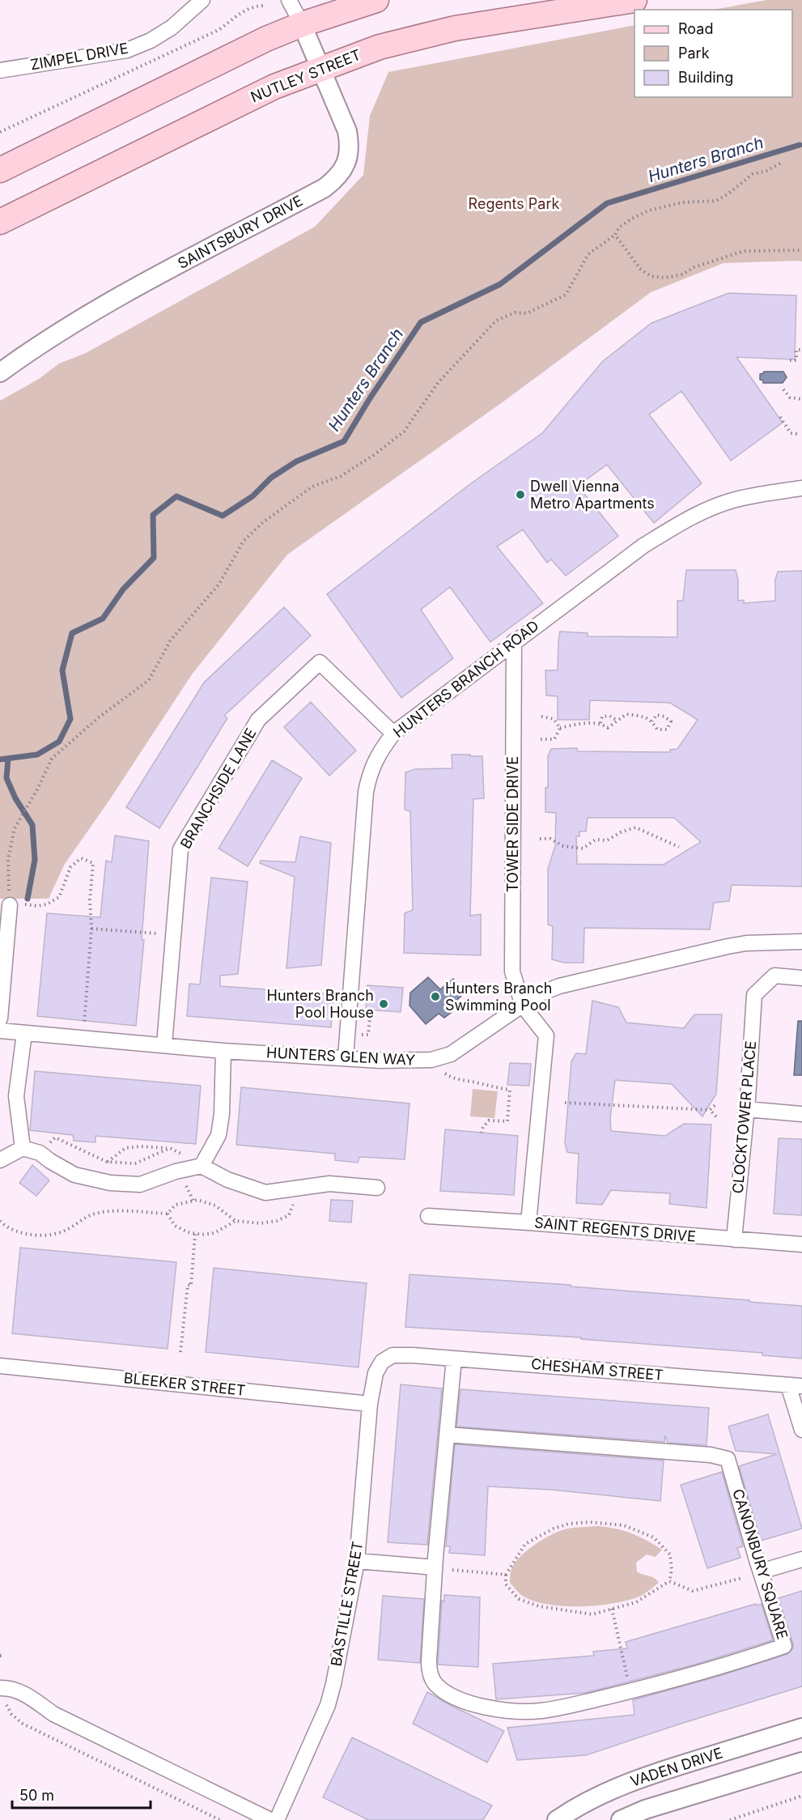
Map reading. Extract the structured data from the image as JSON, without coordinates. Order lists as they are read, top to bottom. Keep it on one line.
{"streets":{"main road":["NUTLEY STREET"],"street":["ZIMPEL DRIVE","SAINTSBURY DRIVE","HUNTERS BRANCH ROAD","BRANCHSIDE LANE","TOWER SIDE DRIVE","HUNTERS GLEN WAY","CLOCKTOWER PLACE","SAINT REGENTS DRIVE","CHESHAM STREET","BLEEKER STREET","CANONBURY SQUARE","BASTILLE STREET","VADEN DRIVE"]},"crossings":[["NUTLEY STREET","SAINTSBURY DRIVE"],["HUNTERS BRANCH ROAD","BRANCHSIDE LANE"],["HUNTERS BRANCH ROAD","TOWER SIDE DRIVE"],["HUNTERS BRANCH ROAD","HUNTERS GLEN WAY"],["BRANCHSIDE LANE","HUNTERS GLEN WAY"],["TOWER SIDE DRIVE","HUNTERS GLEN WAY"],["CLOCKTOWER PLACE","SAINT REGENTS DRIVE"],["CHESHAM STREET","CANONBURY SQUARE"],["CHESHAM STREET","BASTILLE STREET"],["BLEEKER STREET","BASTILLE STREET"]],"water":["Hunters Branch"],"parks":["Regents Park"],"places":["Dwell Vienna Metro Apartments","Hunters Branch Swimming Pool","Hunters Branch Pool House"],"legend":["Road","Park","Building"],"scale_bar":"50 m"}
